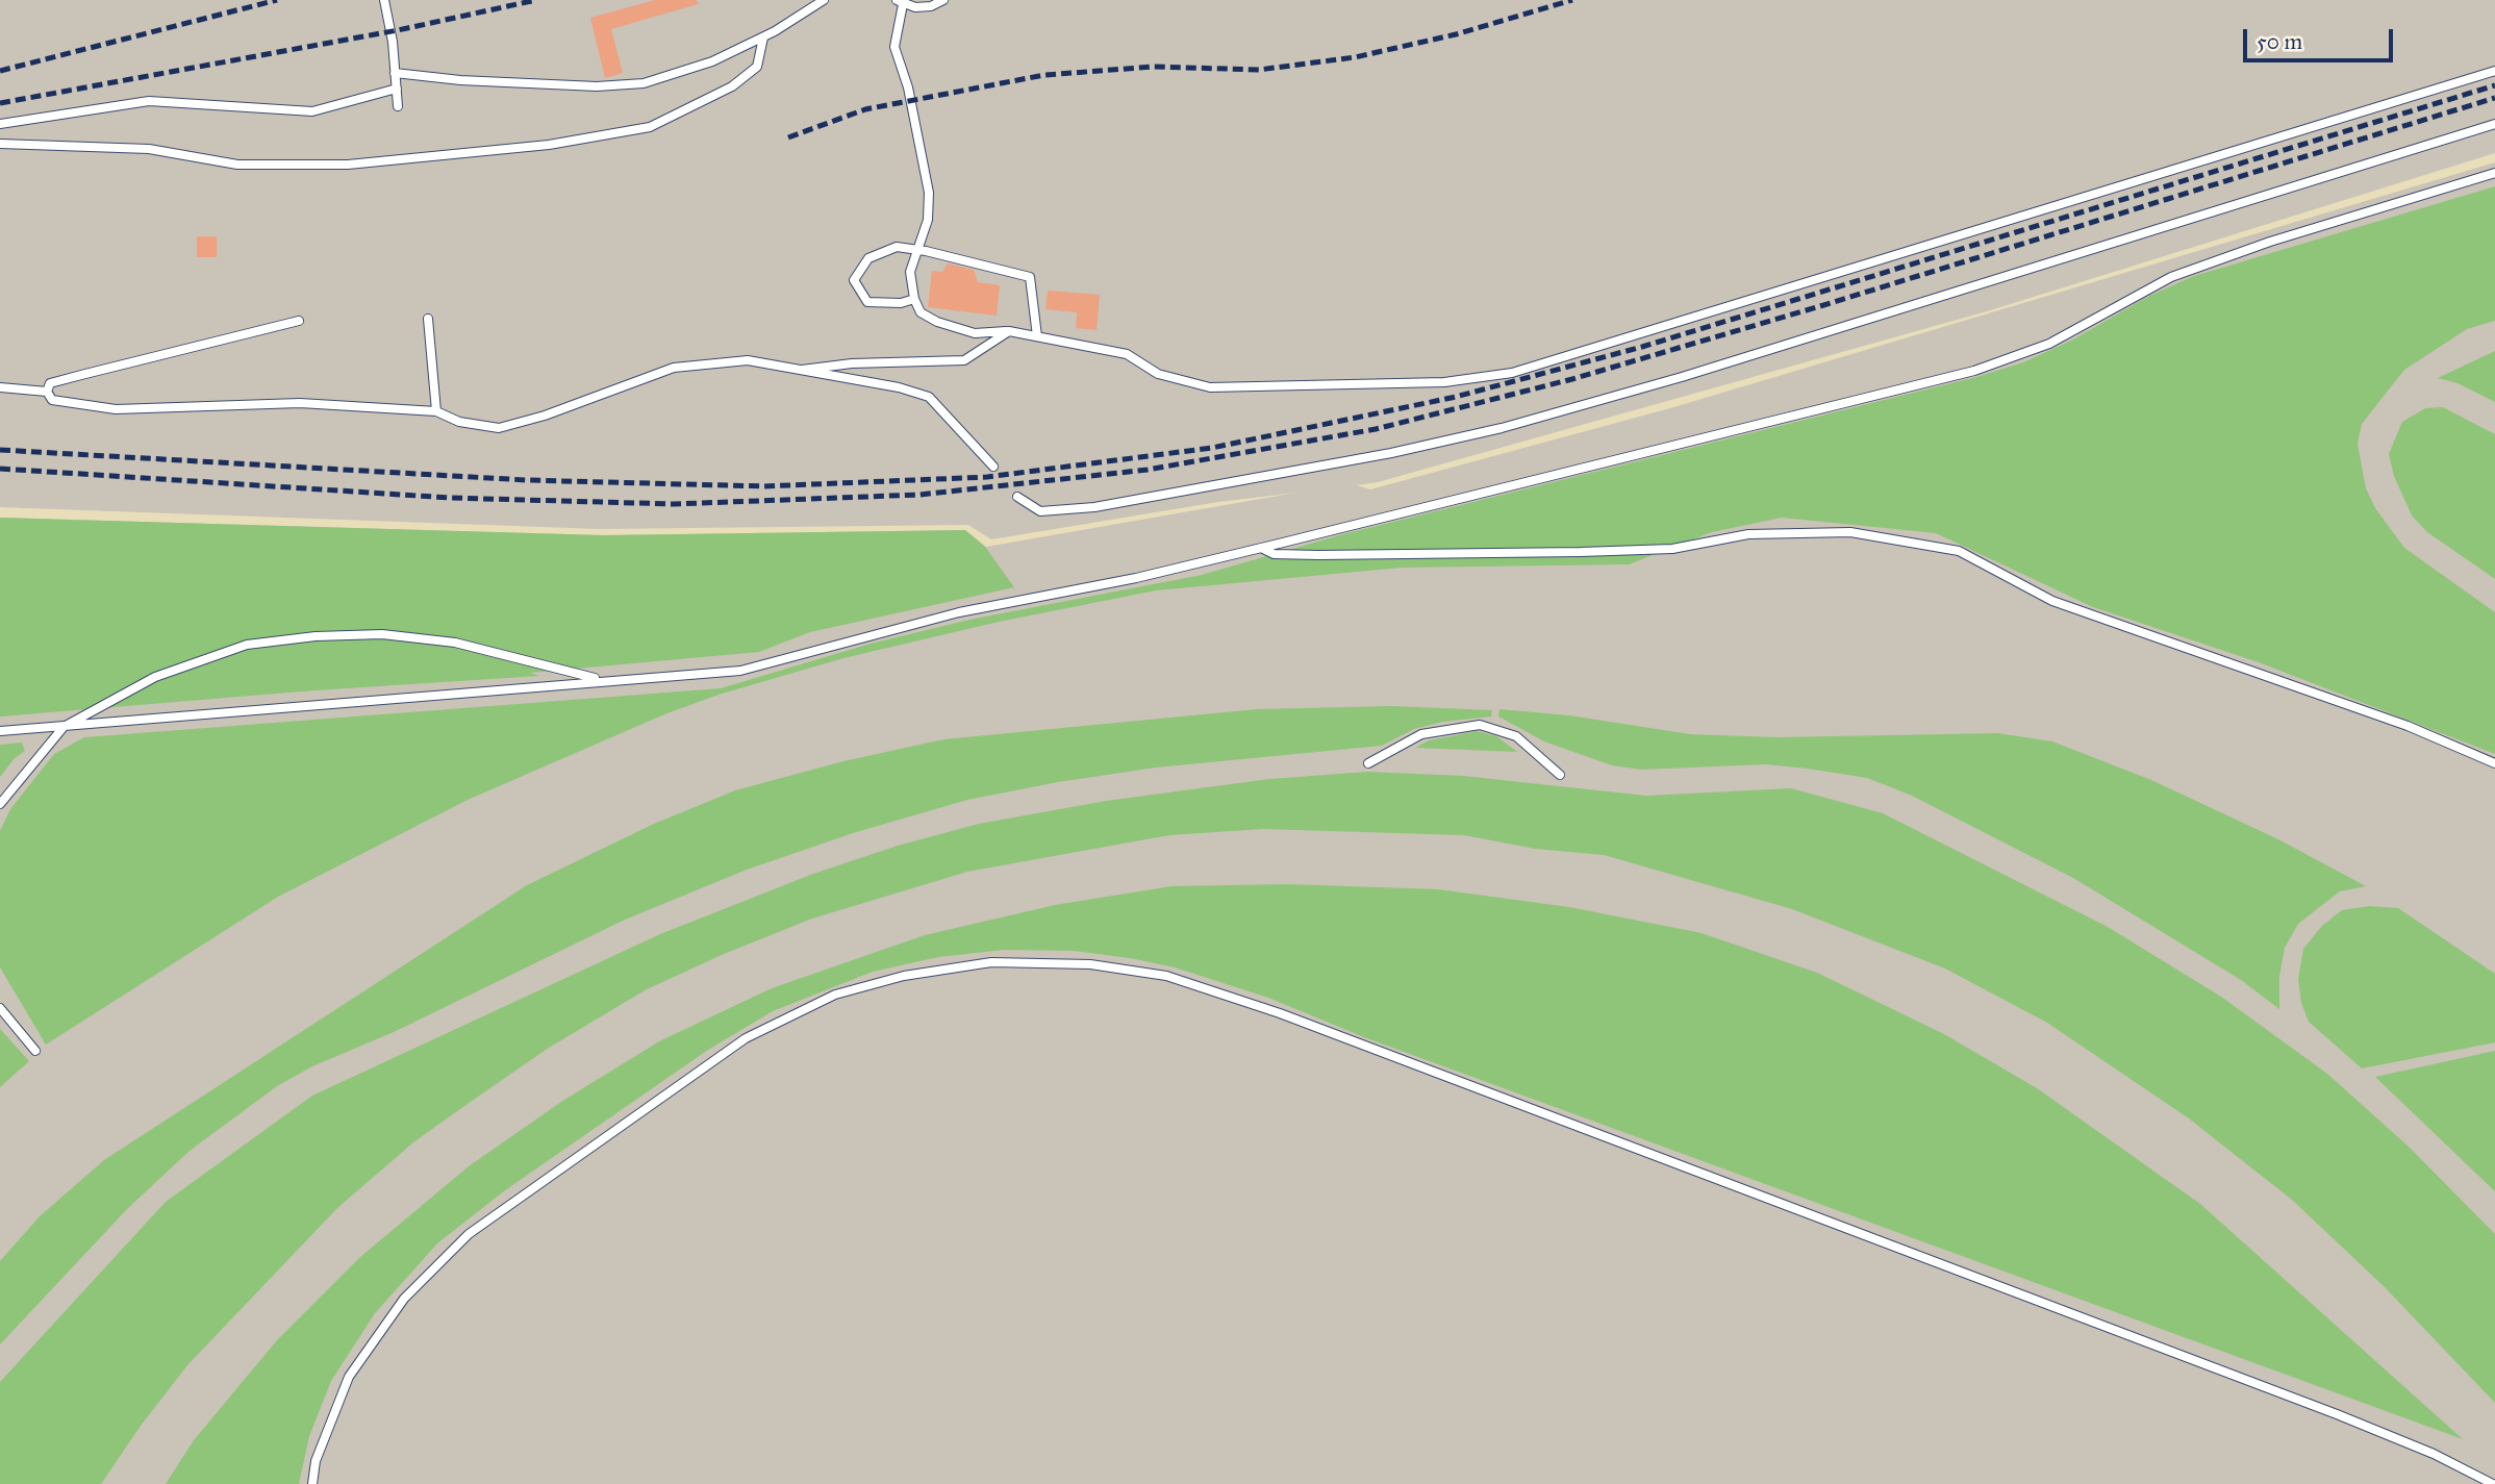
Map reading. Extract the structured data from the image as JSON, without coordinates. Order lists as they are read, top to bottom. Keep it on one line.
{"scale_bar":"50 m"}
